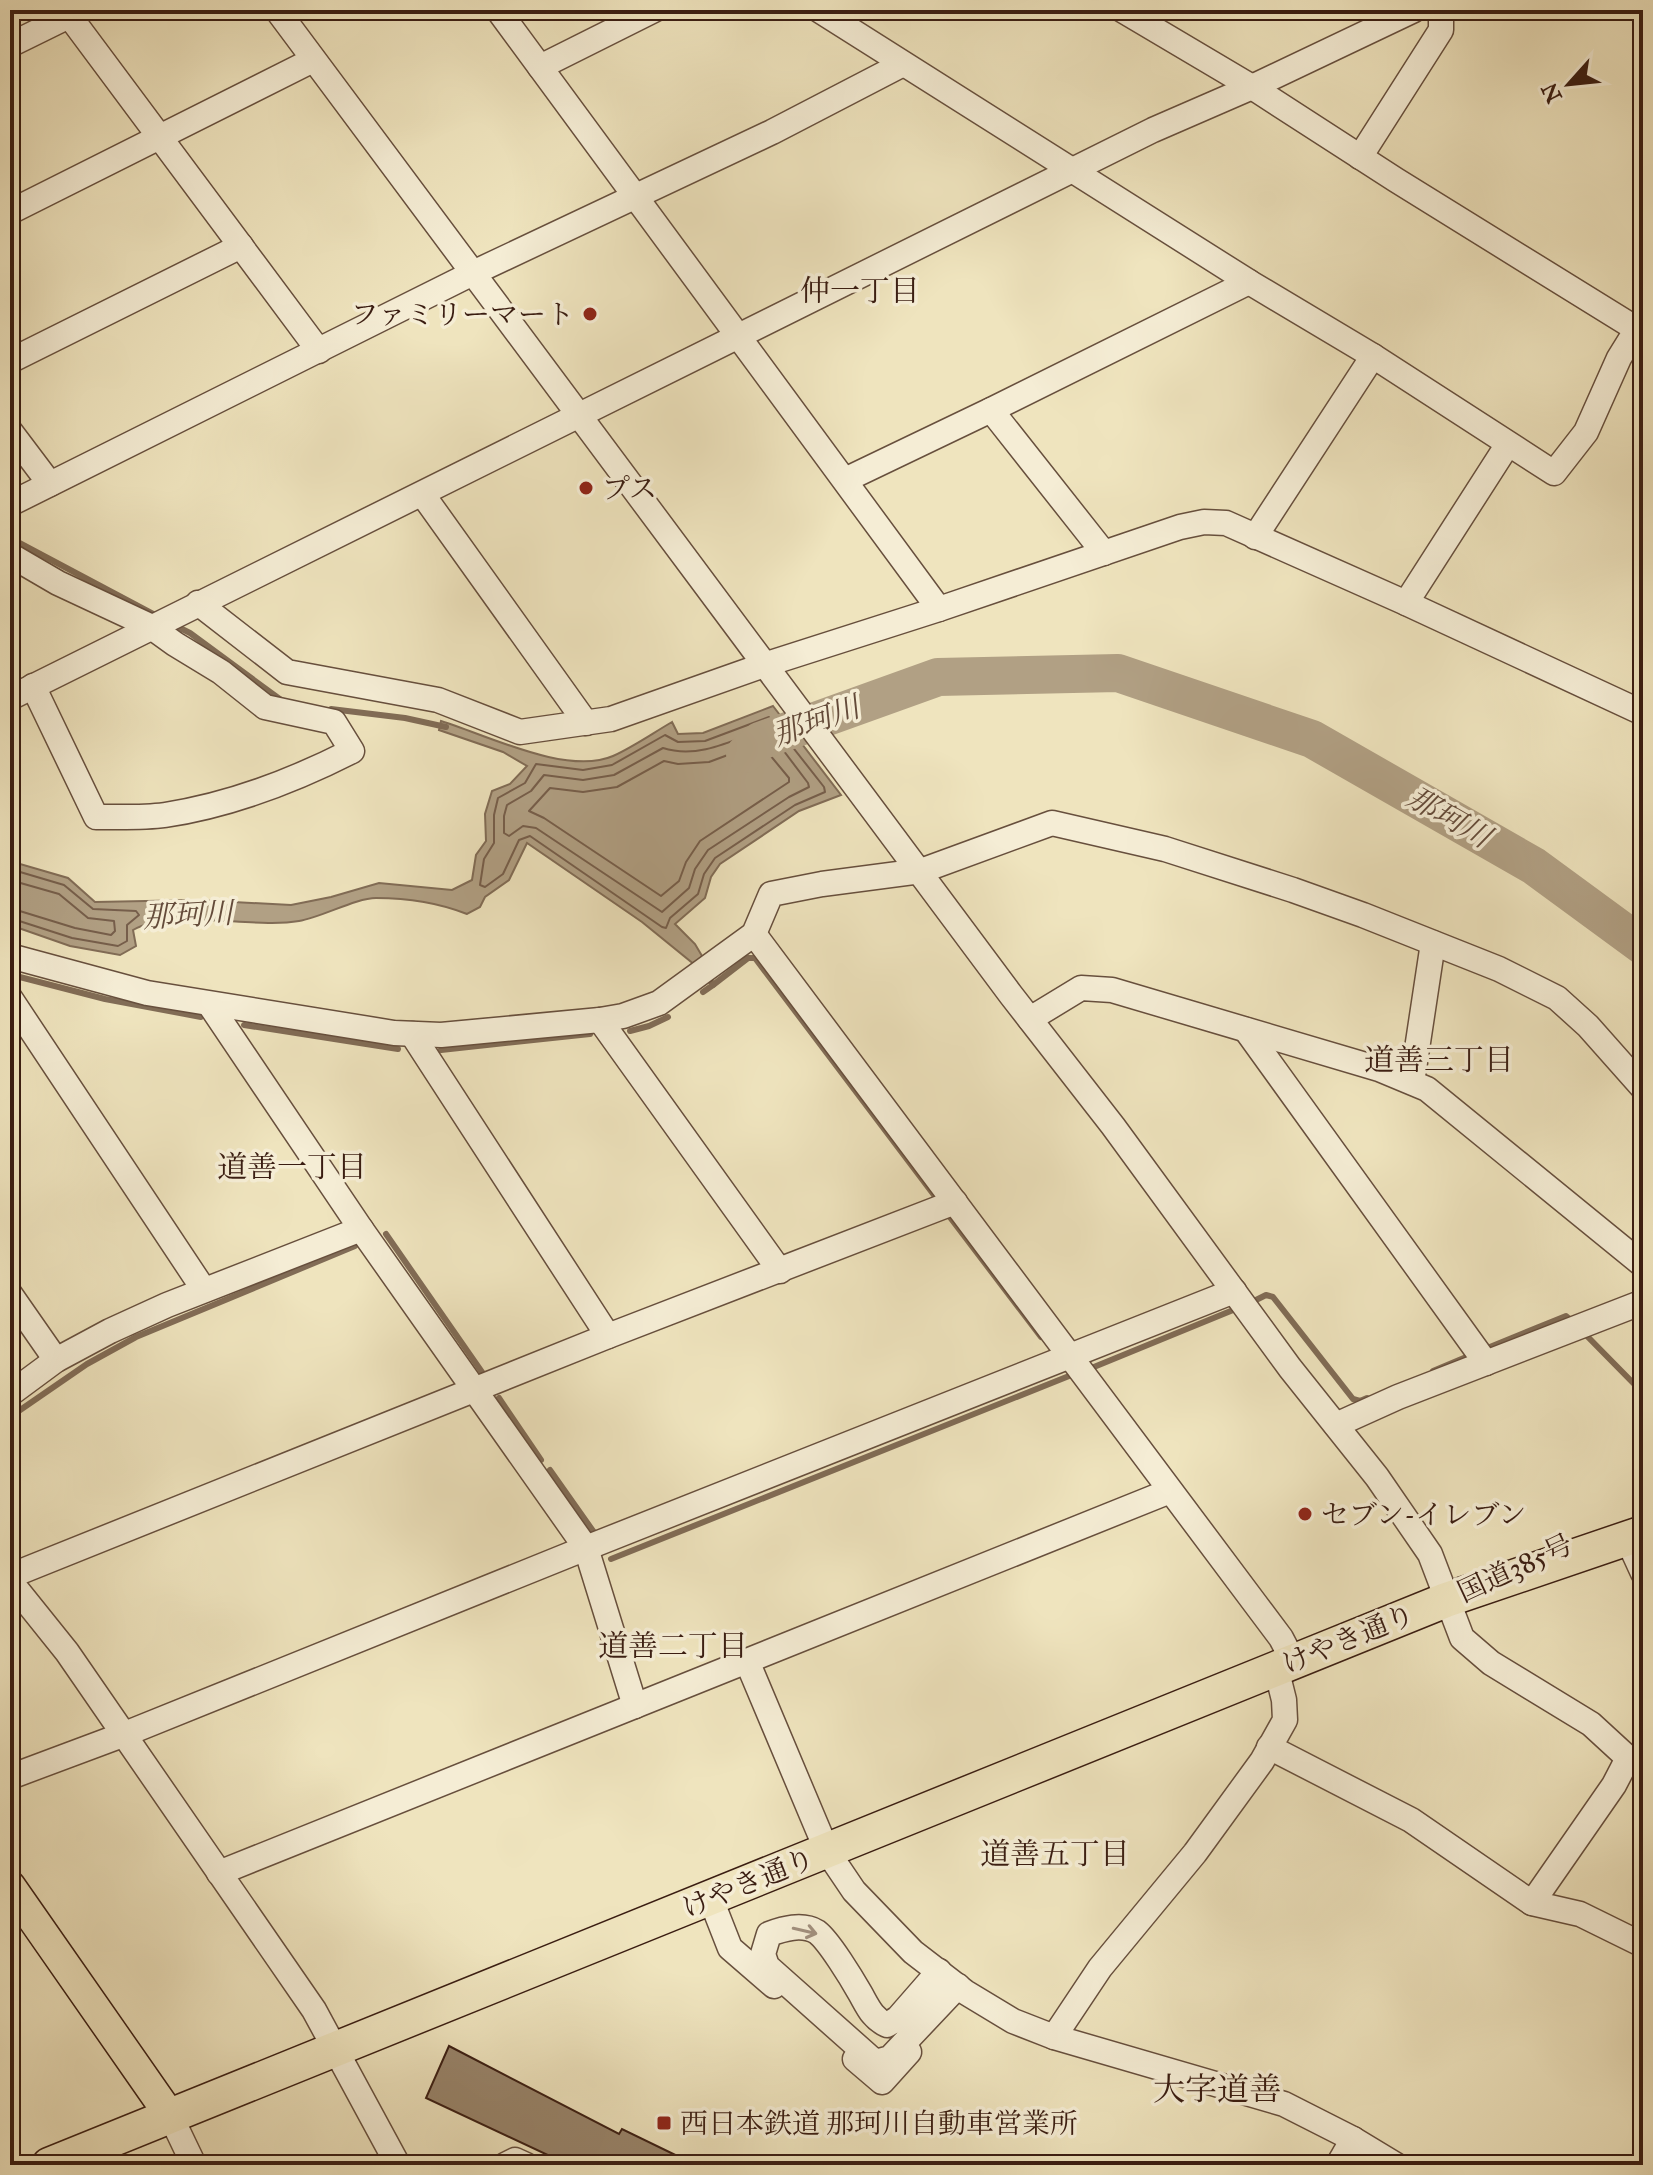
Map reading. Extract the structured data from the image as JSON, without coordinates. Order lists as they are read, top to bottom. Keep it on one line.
{"streets":{"highway":["国道385号","けやき通り"]},"crossings":[["国道385号","けやき通り"]],"districts":["仲一丁目","道善三丁目","道善一丁目","道善二丁目","道善五丁目","大字道善"],"water":["那珂川"],"places":{"other":["ファミリーマート","プス","セブン-イレブン"],"transit":["西日本鉄道 那珂川自動車営業所"]},"north":"bottom left"}
